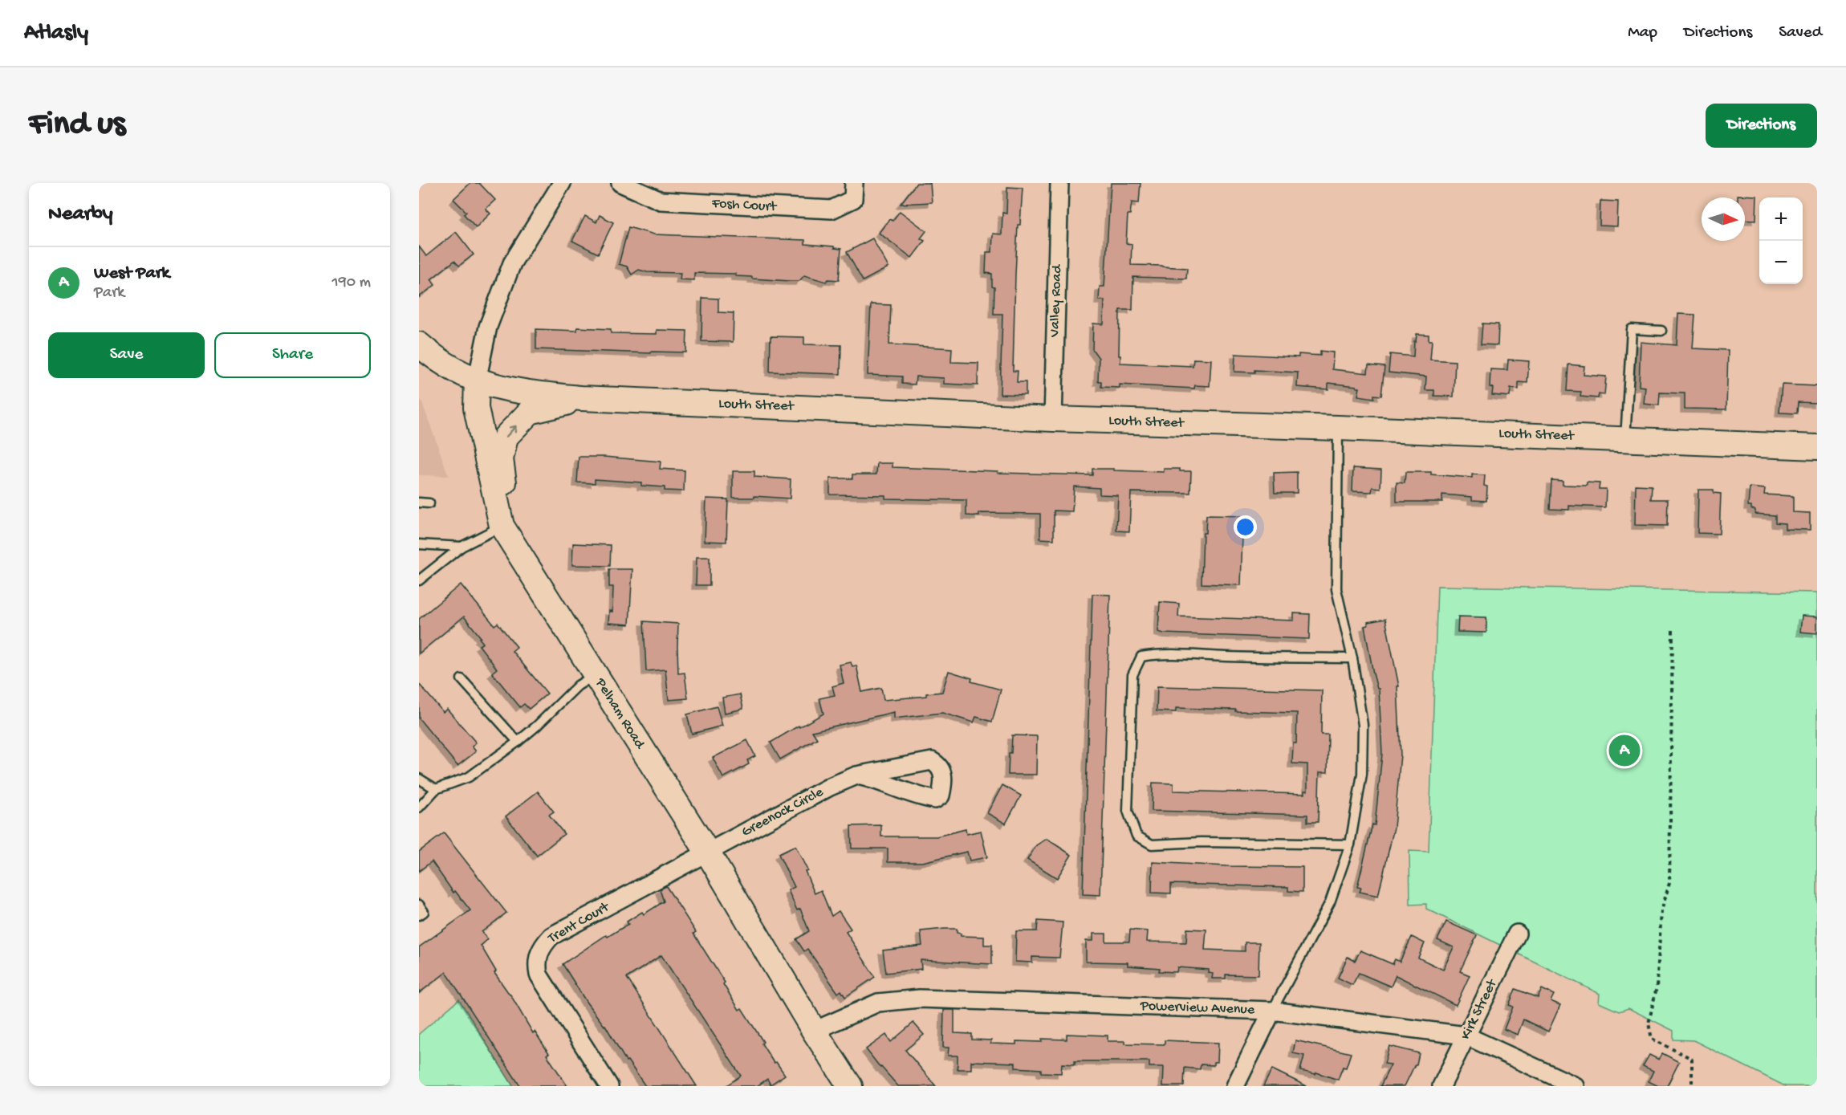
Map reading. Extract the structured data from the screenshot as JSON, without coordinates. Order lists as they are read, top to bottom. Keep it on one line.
{"streets":{"main road":["Louth Street","Pelham Road"],"street":["Fosh Court","Valley Road","Greenock Circle","Trent Court","Powerview Avenue","Kirk Street"]},"crossings":[["Valley Road","Louth Street"],["Louth Street","Pelham Road"],["Pelham Road","Greenock Circle"],["Pelham Road","Trent Court"],["Pelham Road","Powerview Avenue"],["Greenock Circle","Trent Court"],["Powerview Avenue","Kirk Street"]],"north":"right","page":{"header":"Atlasly","nav":["Map","Directions","Saved"],"buttons":["Directions",["Save","Share"]],"title":"Find us","heading":"Nearby","map_buttons":["+","−"],"list":[{"mark":"A","name":"West Park","note":"Park","value":"190 m"}],"pins":"A"}}
